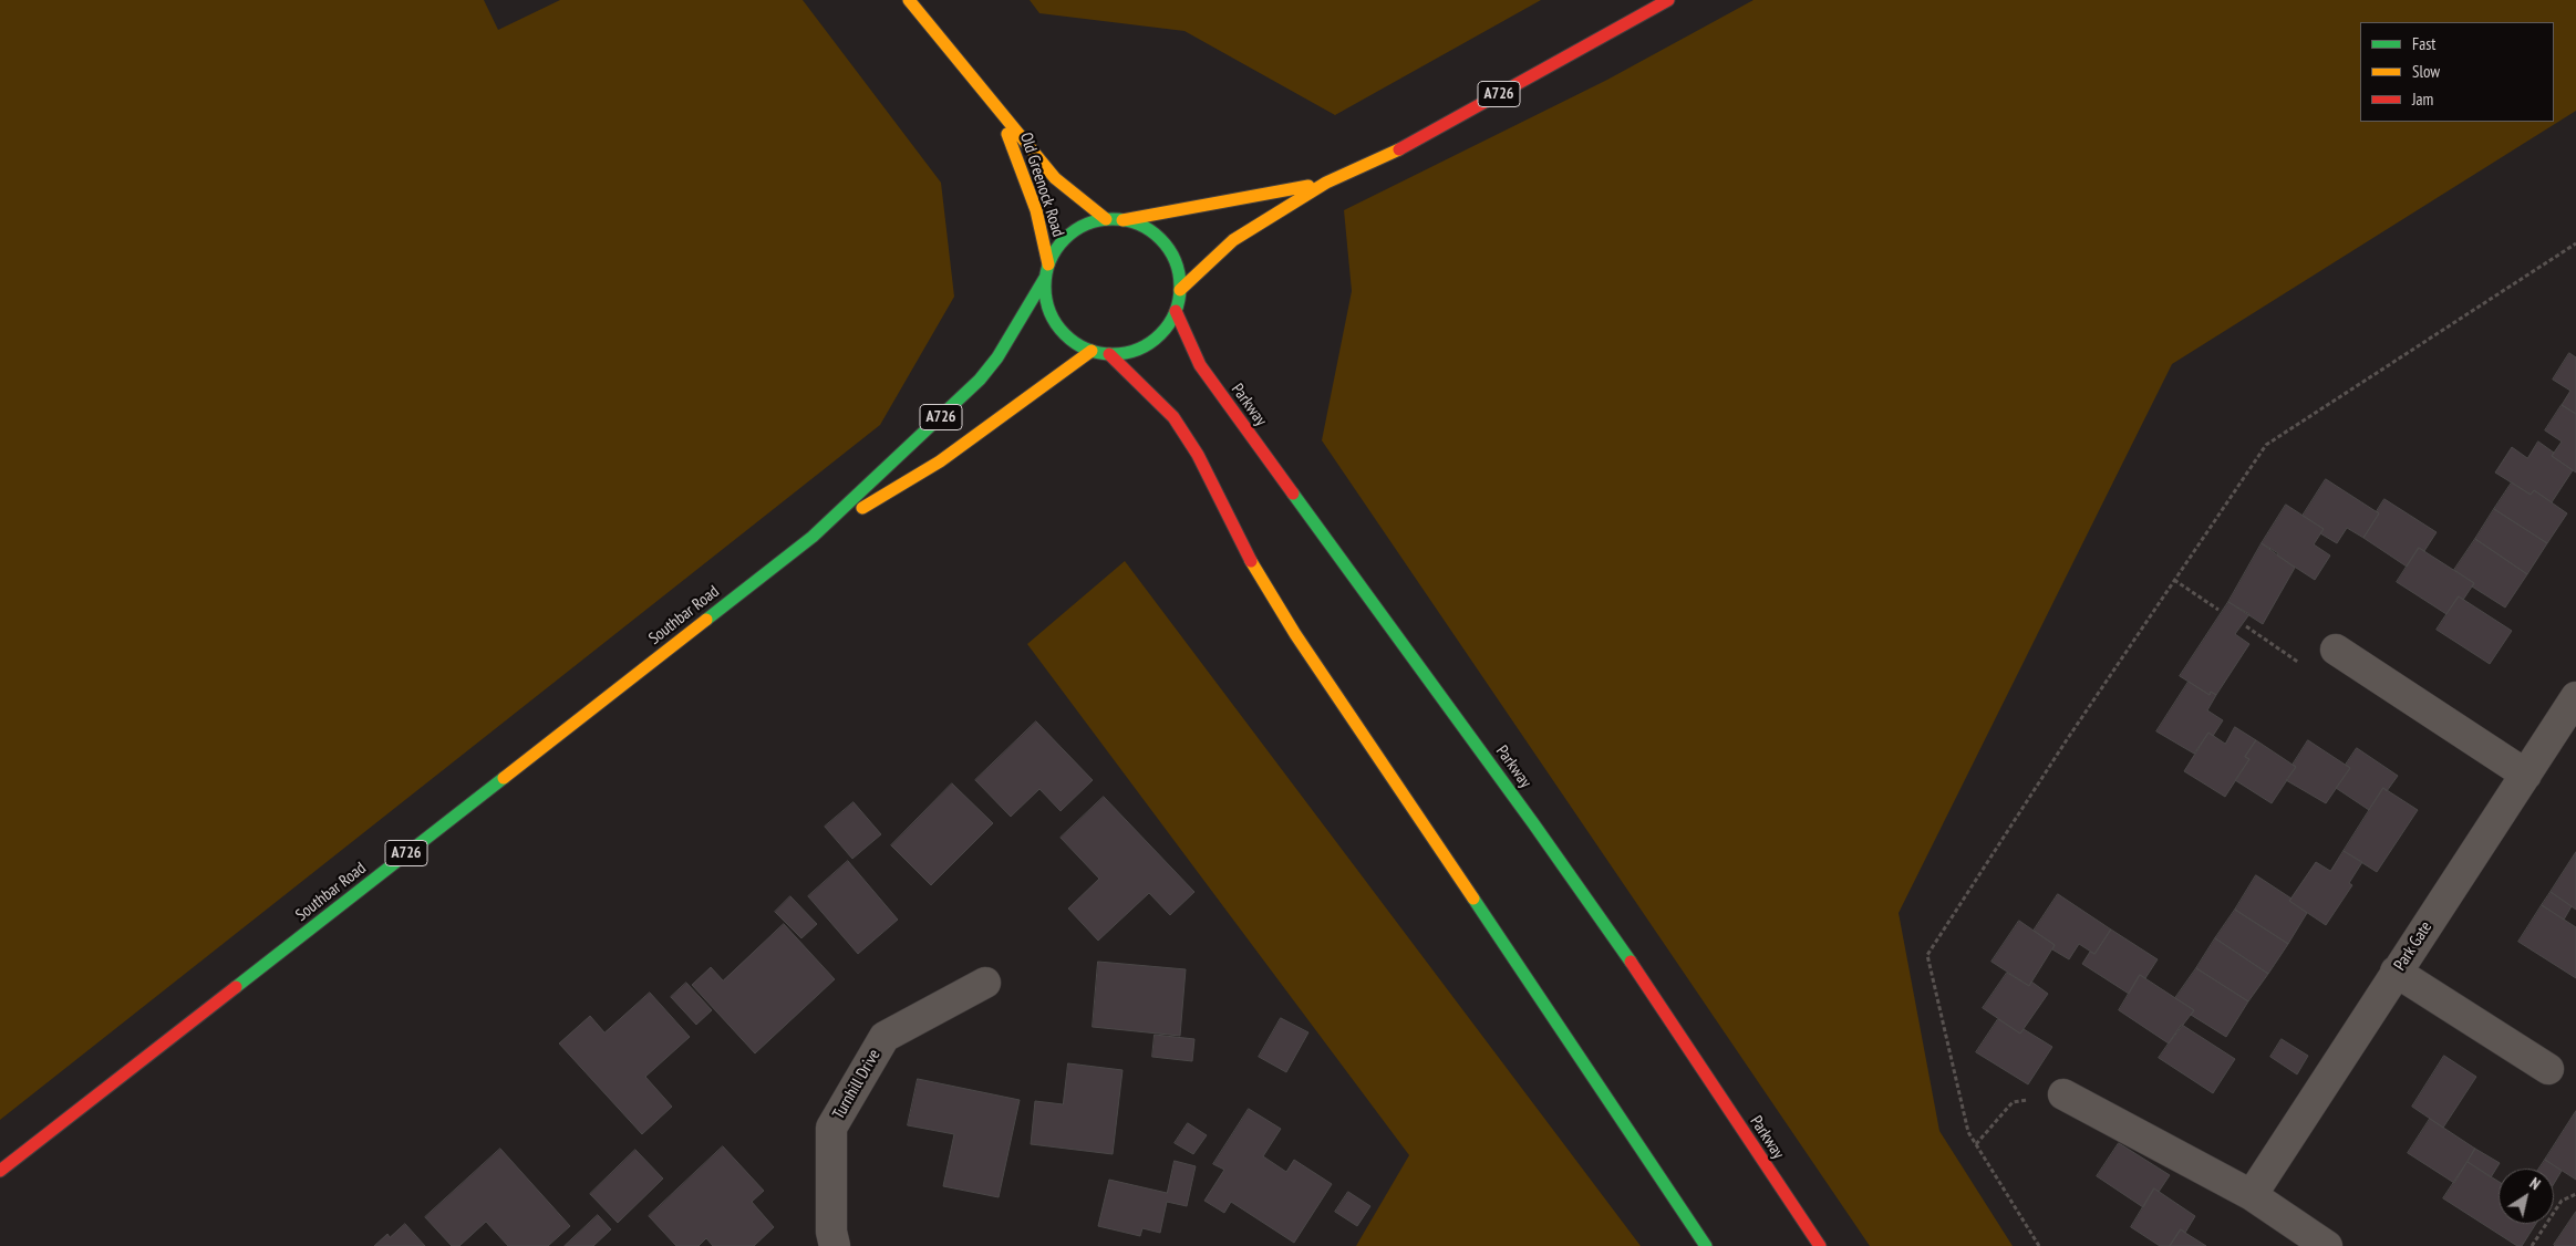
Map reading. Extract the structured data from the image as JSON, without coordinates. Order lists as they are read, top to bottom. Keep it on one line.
{"streets":{"main road":["A726","Old Greenock Road","Parkway","Southbar Road"],"street":["Park Gate","Turnhill Drive"]},"crossings":[["A726","Old Greenock Road"],["A726","Parkway"],["A726","Southbar Road"],["Old Greenock Road","Parkway"],["Old Greenock Road","Southbar Road"],["Parkway","Southbar Road"]],"legend":["Fast","Slow","Jam"],"north":"top right"}
